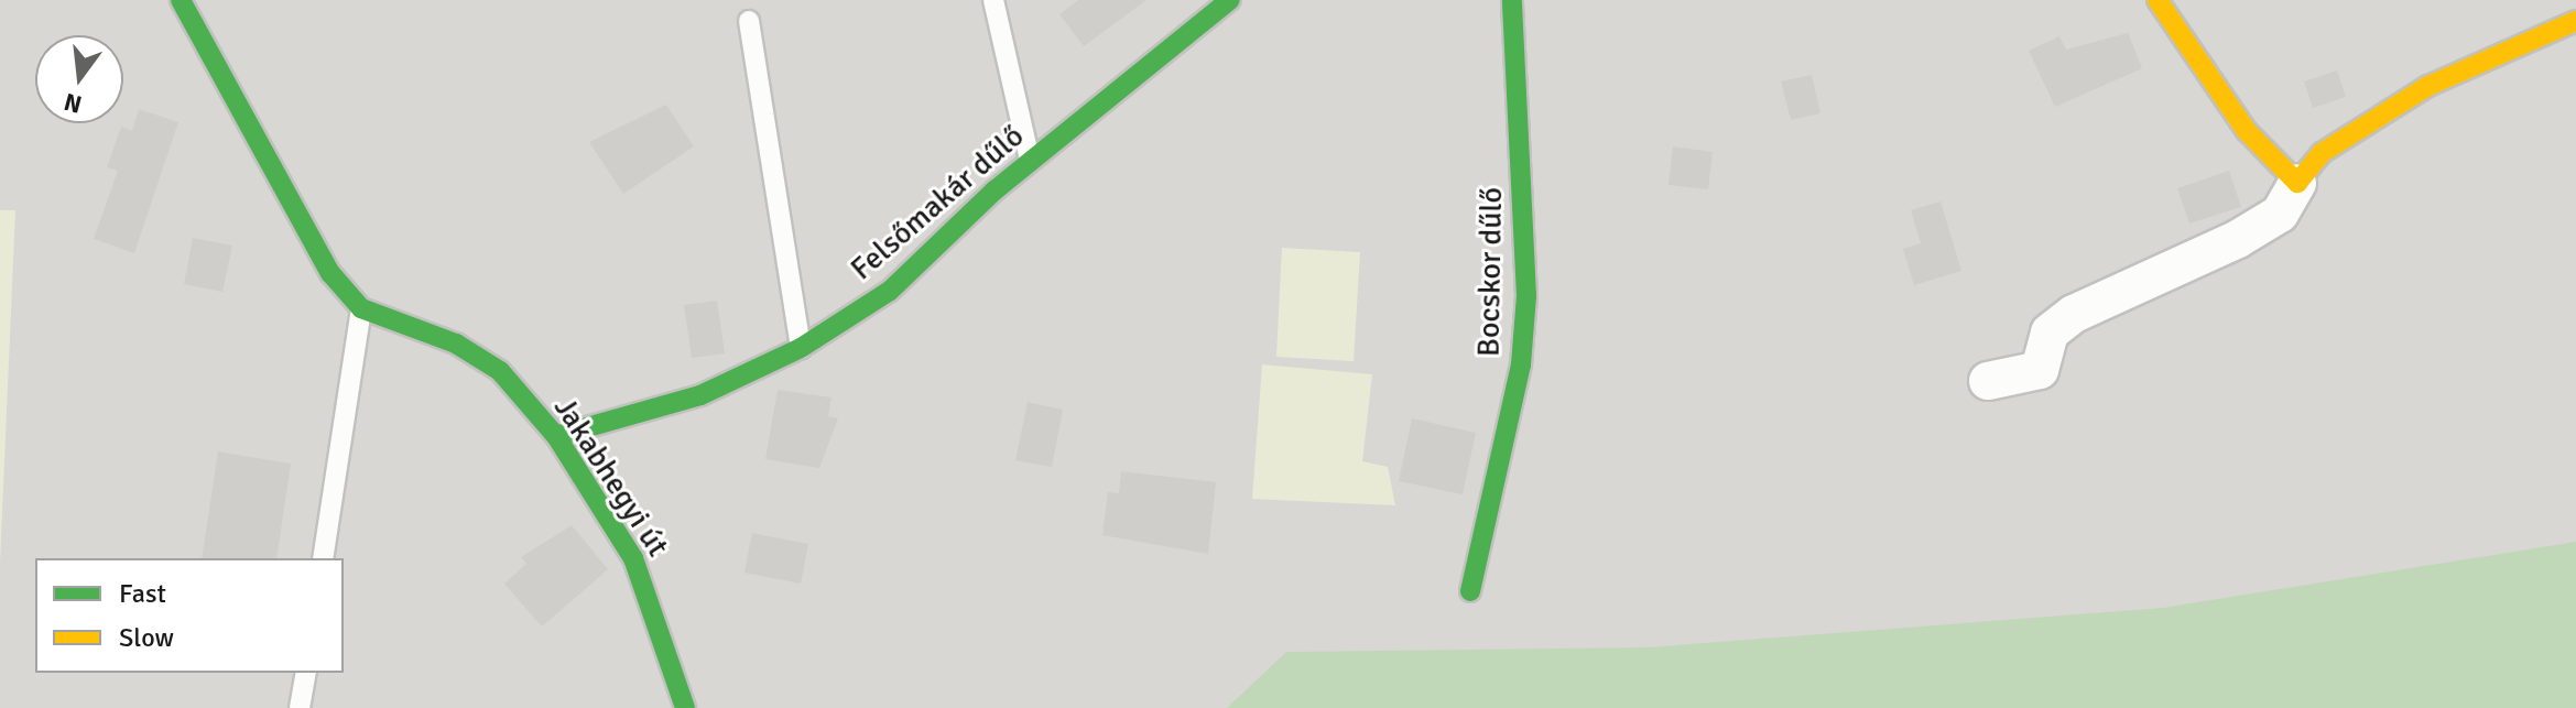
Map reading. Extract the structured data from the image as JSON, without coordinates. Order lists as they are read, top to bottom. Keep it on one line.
{"streets":{"street":["Felsőmakár dűlő","Bocskor dűlő","Jakabhegyi út"]},"crossings":[["Felsőmakár dűlő","Jakabhegyi út"]],"legend":["Fast","Slow"],"north":"bottom"}
